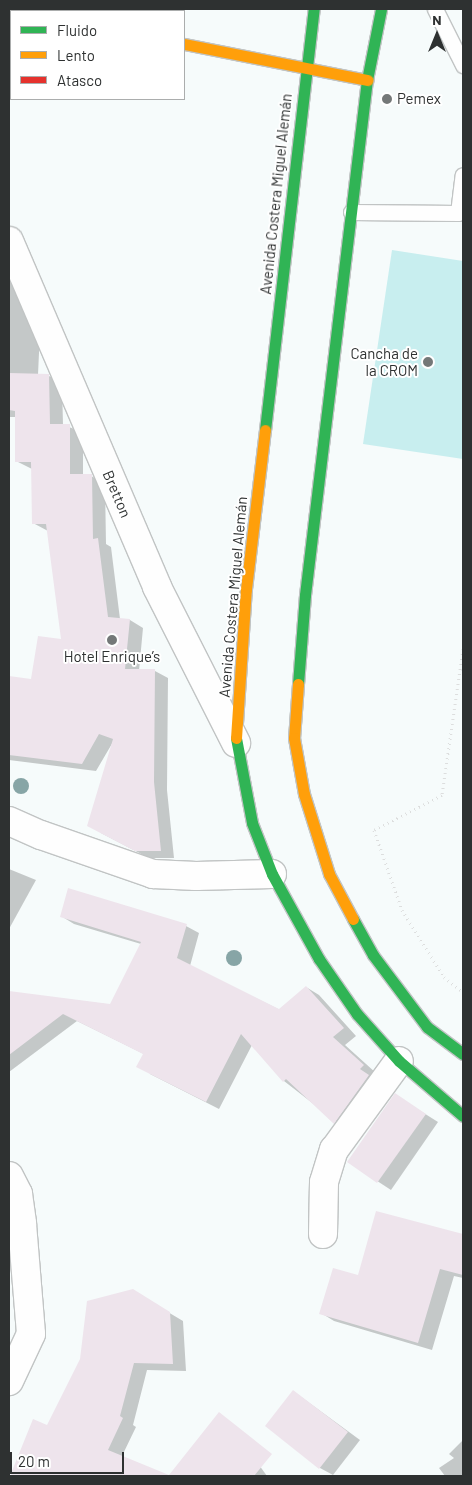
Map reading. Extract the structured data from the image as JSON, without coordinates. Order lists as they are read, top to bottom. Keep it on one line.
{"streets":{"main road":["Avenida Costera Miguel Alemán"],"street":["Bretton"]},"crossings":[["Avenida Costera Miguel Alemán","Bretton"]],"places":["Pemex","Cancha de la CROM","Hotel Enrique’s"],"legend":["Fluido","Lento","Atasco"],"scale_bar":"20 m","north":"top"}
